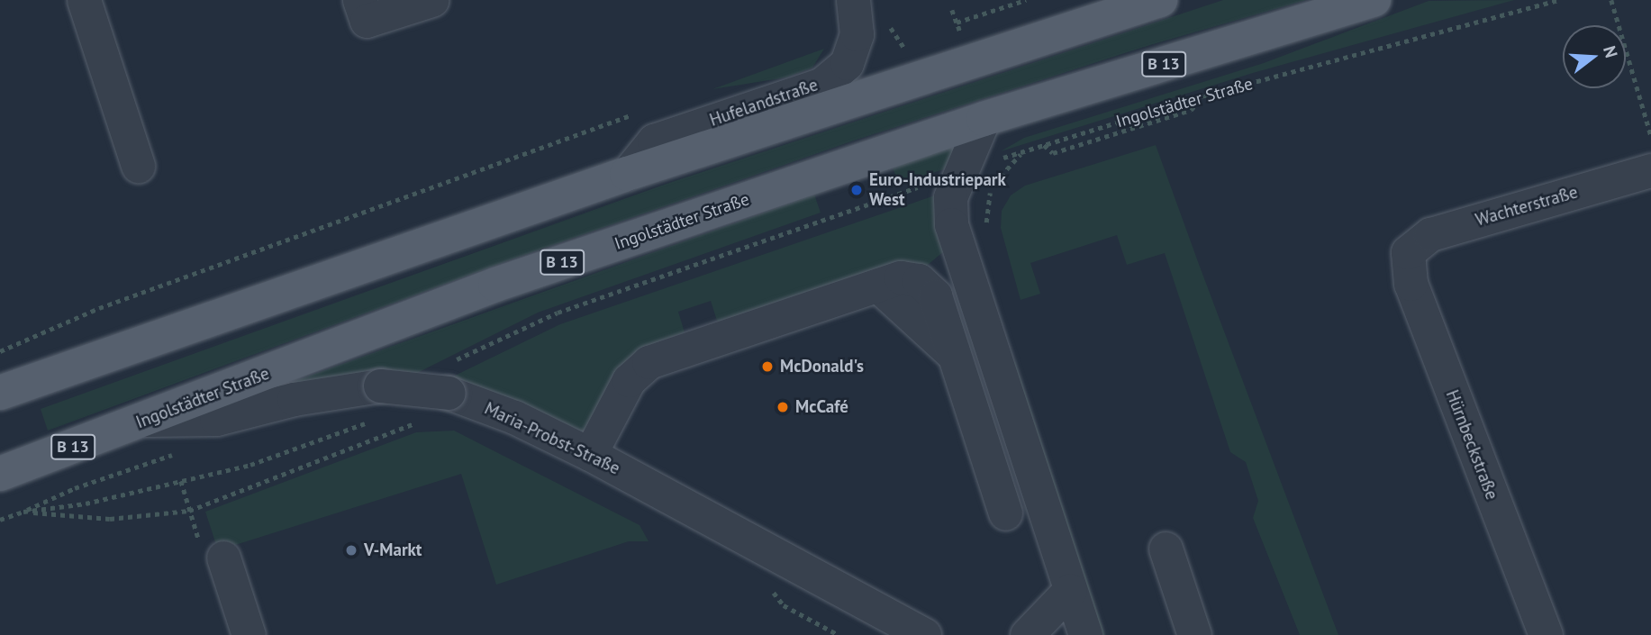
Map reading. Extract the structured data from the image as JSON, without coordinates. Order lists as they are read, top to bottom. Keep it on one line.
{"streets":{"main road":["B 13","Ingolstädter Straße"],"street":["Hufelandstraße","Wachterstraße","Maria-Probst-Straße","Hürnbeckstraße"]},"crossings":[["Ingolstädter Straße","Maria-Probst-Straße"],["Wachterstraße","Hürnbeckstraße"]],"places":["Euro-Industriepark West","McDonald's","McCafé","V-Markt"],"north":"right"}
